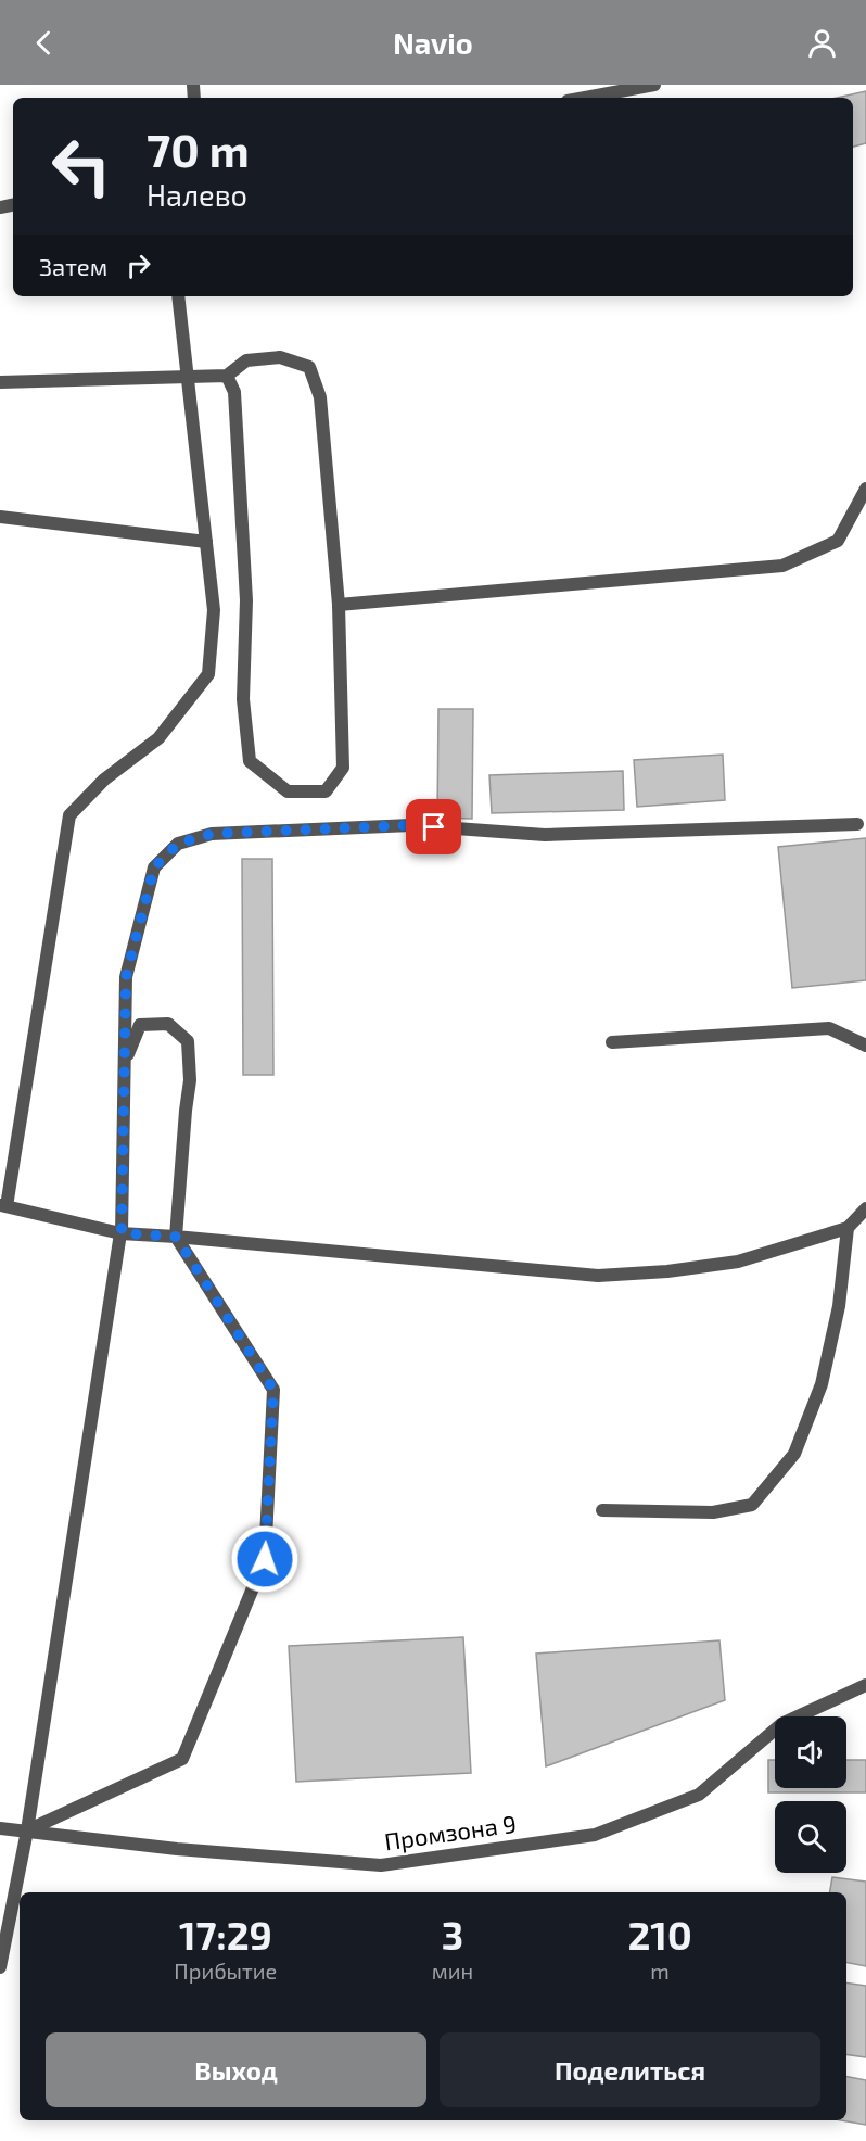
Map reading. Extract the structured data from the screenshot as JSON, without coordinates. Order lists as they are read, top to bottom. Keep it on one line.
{"streets":{"lane":["Промзона 9"]},"page":{"header":"Navio","turn":["70 m","Налево"],"then":"Затем","eta":["17:29","Прибытие","3","мин","210","m"],"buttons":["Выход","Поделиться"]}}
